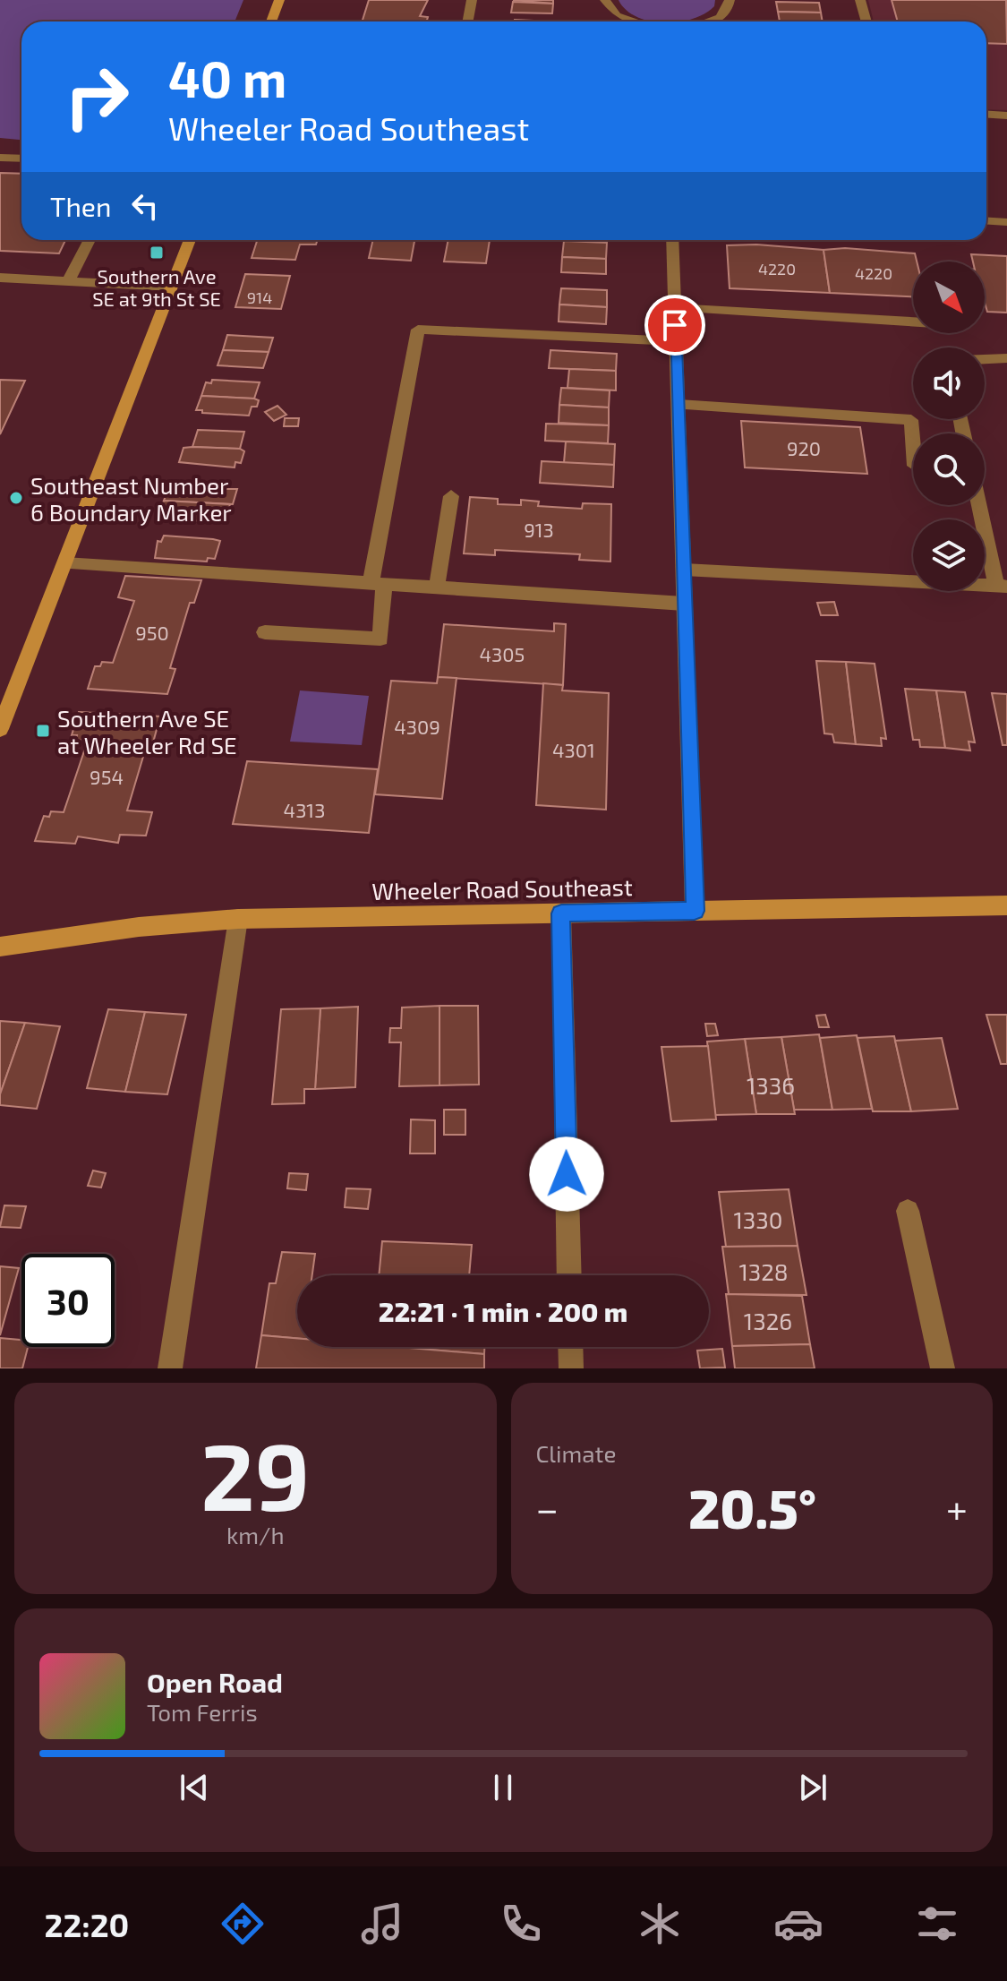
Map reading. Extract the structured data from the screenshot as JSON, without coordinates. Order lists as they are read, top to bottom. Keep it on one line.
{"streets":{"main road":["Wheeler Road Southeast"]},"places":{"transit":["Southern Ave SE at 9th St SE","Southern Ave SE at Wheeler Rd SE"],"other":["Southeast Number 6 Boundary Marker"]},"house_numbers":["4220","4220","914","920","913","950","4305","4309","4301","954","4313","1336","1330","1328","1326"],"north":"bottom right","page":{"turn":["40 m","Wheeler Road Southeast"],"then":"Then","limit":"30","trip":"22:21 · 1 min · 200 m","tile":[["29","km/h"],"Climate"],"heat":["−","20.5°","+"],"song":["Open Road","Tom Ferris"],"tabs":"22:20"}}
